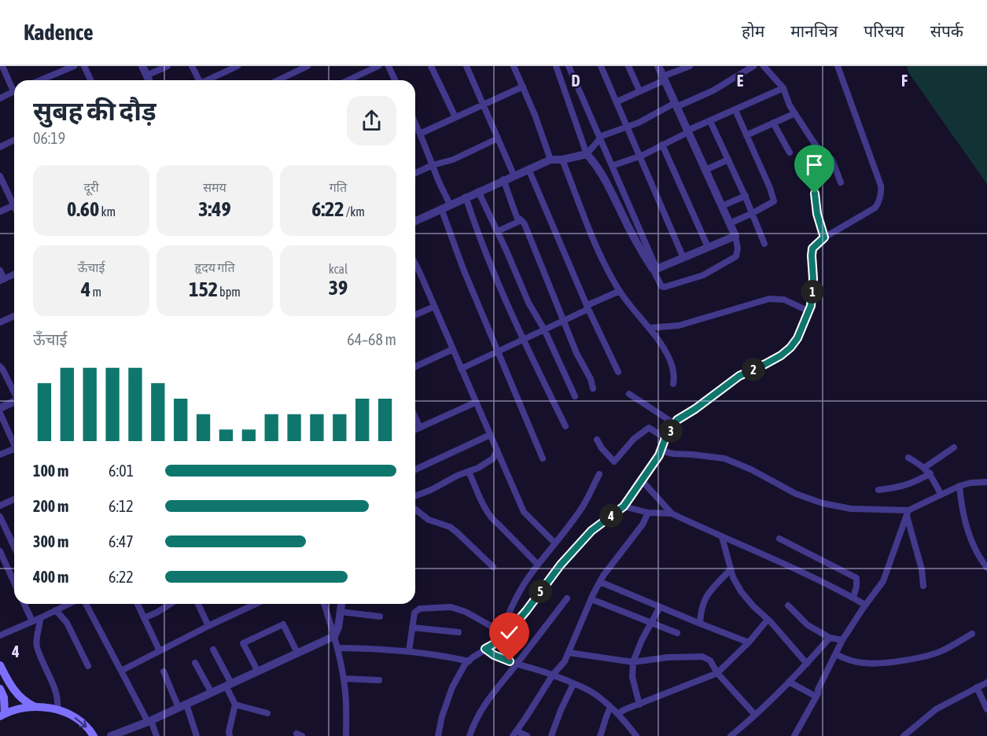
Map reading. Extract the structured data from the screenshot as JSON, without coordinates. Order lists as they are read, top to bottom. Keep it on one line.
{"page":{"header":"Kadence","nav":["होम","मानचित्र","परिचय","संपर्क"],"heading":["सुबह की दौड़","06:19"],"stats":[["दूरी","0.60 km"],["समय","3:49"],["गति","6:22 /km"],["ऊँचाई","4 m"],["हृदय गति","152 bpm"],["kcal","39"]],"pins":["1","2","3","4","5"],"chart":["ऊँचाई","64–68 m"],"list":[{"name":"100 m","note":"6:01"},{"name":"200 m","note":"6:12"},{"name":"300 m","note":"6:47"},{"name":"400 m","note":"6:22"}]},"grid":{"columns":["D","E","F"],"rows":["4"]}}
